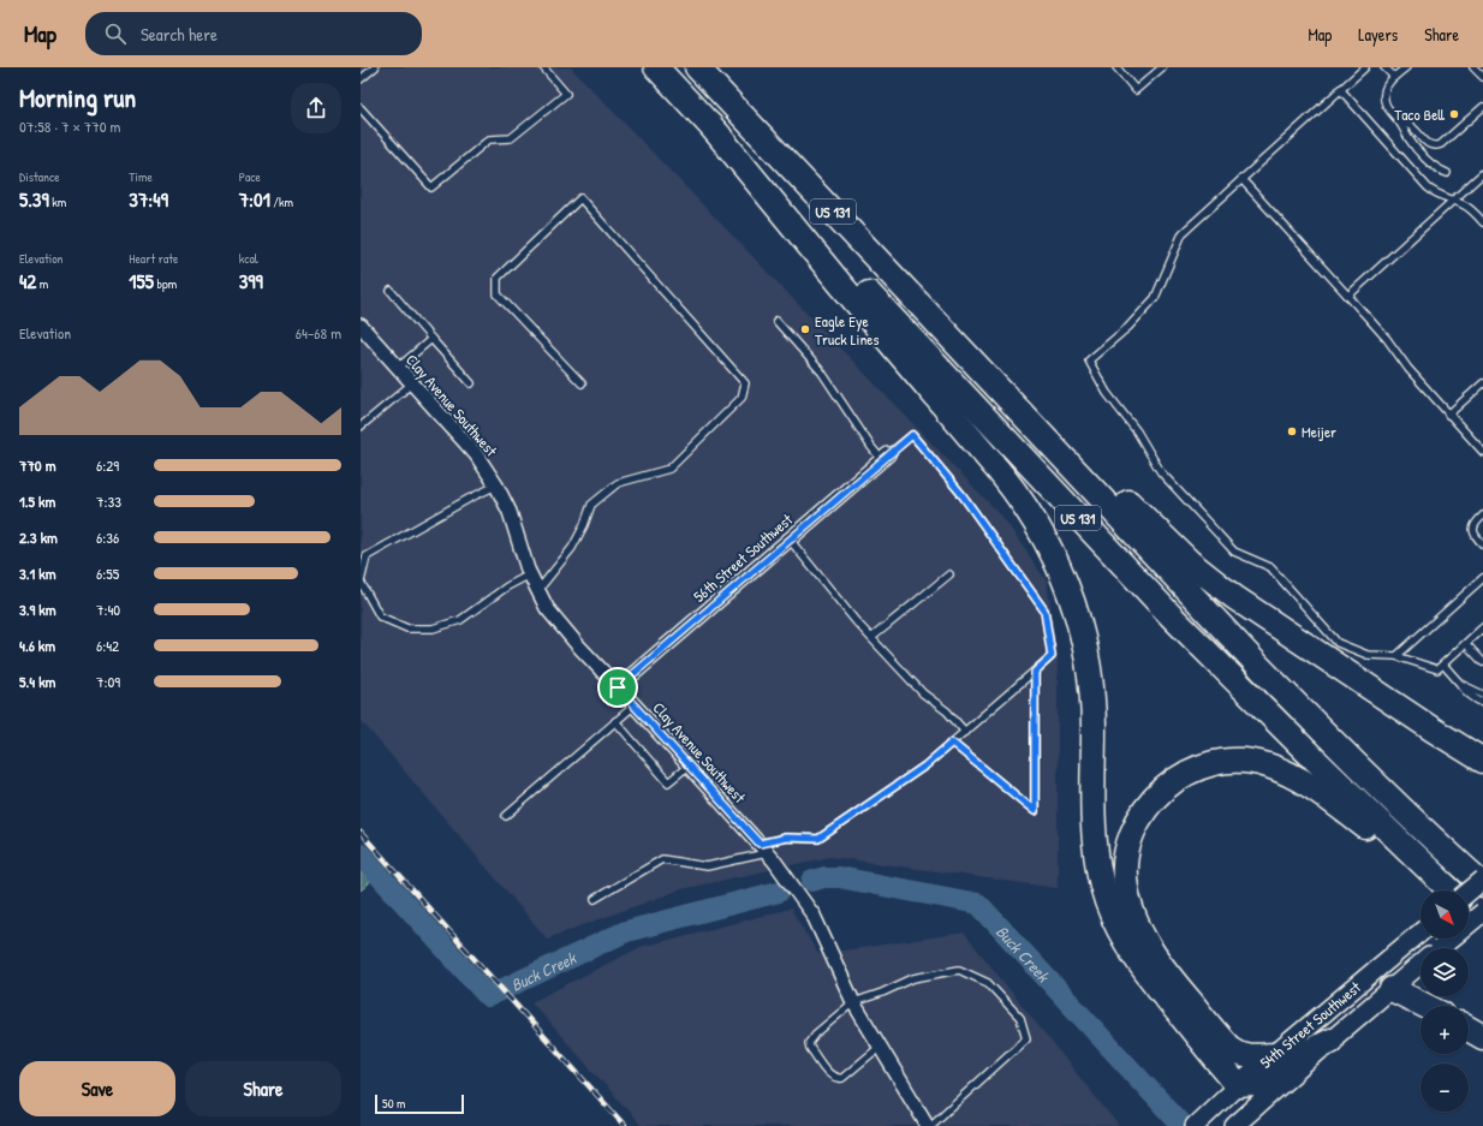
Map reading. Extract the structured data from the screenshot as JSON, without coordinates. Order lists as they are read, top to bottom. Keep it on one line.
{"streets":{"highway":["US 131"],"main road":["54th Street Southwest"],"street":["Clay Avenue Southwest","56th Street Southwest"]},"crossings":[["Clay Avenue Southwest","56th Street Southwest"]],"water":["Buck Creek"],"places":["Taco Bell","Eagle Eye Truck Lines","Meijer"],"scale_bar":"50 m","north":"bottom right","page":{"header":"Map","search":"Search here","nav":["Map","Layers","Share"],"heading":["Morning run","07:58 · 7 × 770 m"],"stats":[["Distance","5.39 km"],["Time","37:49"],["Pace","7:01 /km"],["Elevation","42 m"],["Heart rate","155 bpm"],["kcal","399"]],"chart":["Elevation","64–68 m"],"list":[{"name":"770 m","note":"6:29"},{"name":"1.5 km","note":"7:33"},{"name":"2.3 km","note":"6:36"},{"name":"3.1 km","note":"6:55"},{"name":"3.9 km","note":"7:40"},{"name":"4.6 km","note":"6:42"},{"name":"5.4 km","note":"7:09"}],"map_buttons":["+","−"],"buttons":["Save","Share"],"scale":"50 m"}}
